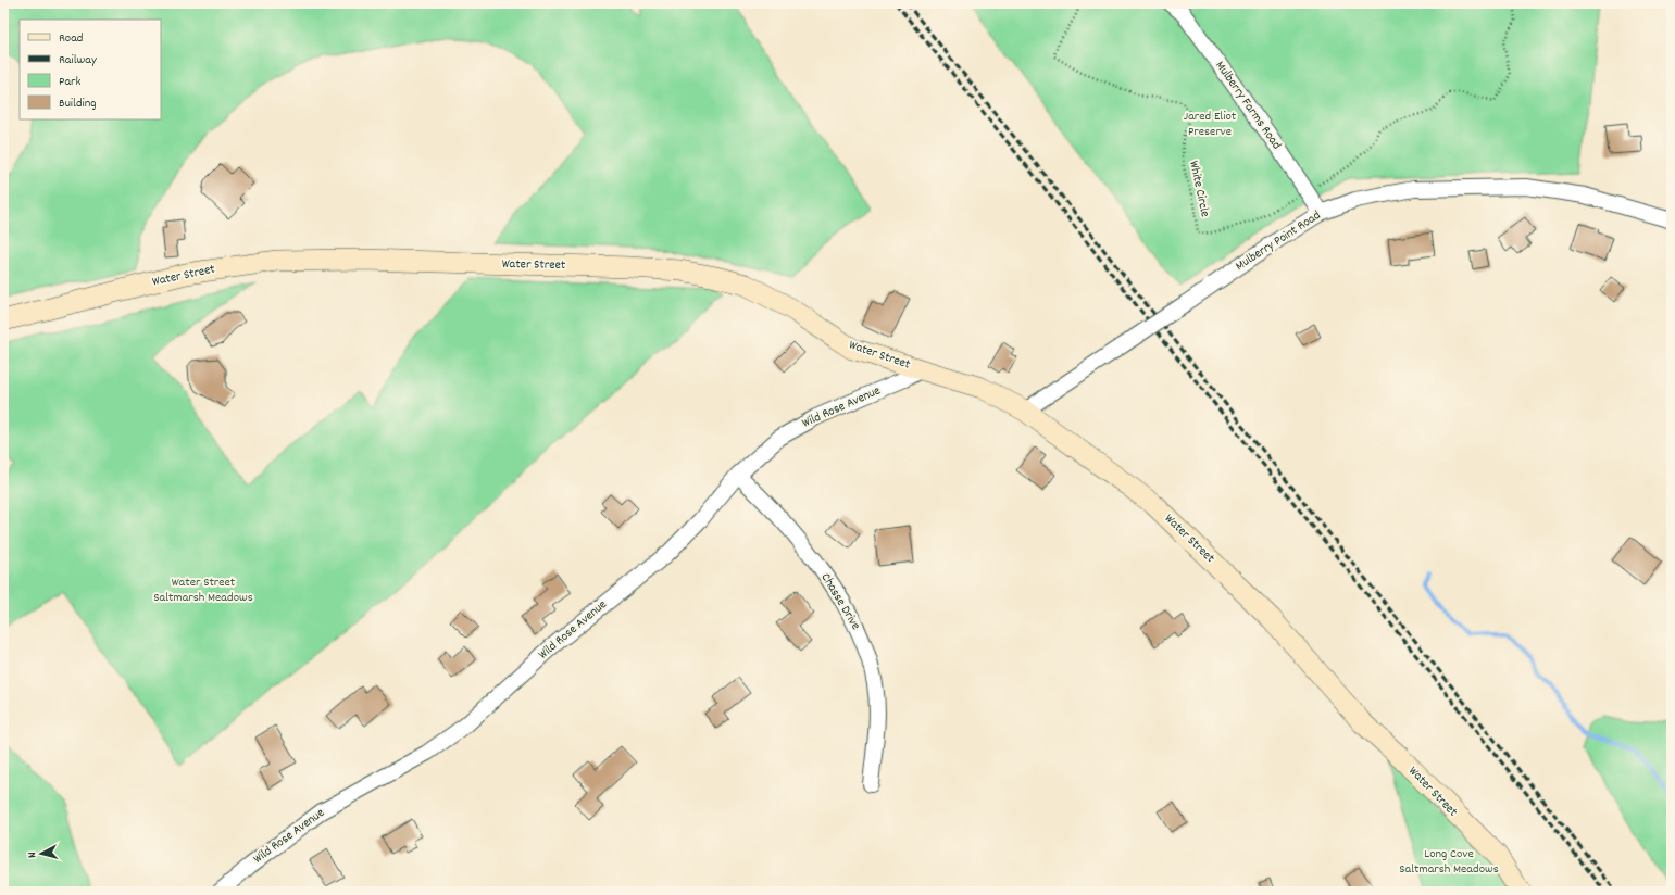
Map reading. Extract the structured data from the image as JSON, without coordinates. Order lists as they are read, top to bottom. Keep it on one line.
{"streets":{"main road":["Water Street"],"street":["Mulberry Farms Road","Mulberry Point Road","Wild Rose Avenue","Chasse Drive"],"path":["White Circle"]},"crossings":[["Mulberry Farms Road","White Circle"],["Mulberry Farms Road","Mulberry Point Road"],["Mulberry Point Road","Water Street"],["Water Street","Wild Rose Avenue"],["Wild Rose Avenue","Chasse Drive"]],"parks":["Jared Eliot Preserve","Water Street Saltmarsh Meadows","Long Cove Saltmarsh Meadows"],"legend":["Road","Railway","Park","Building"],"north":"left"}
